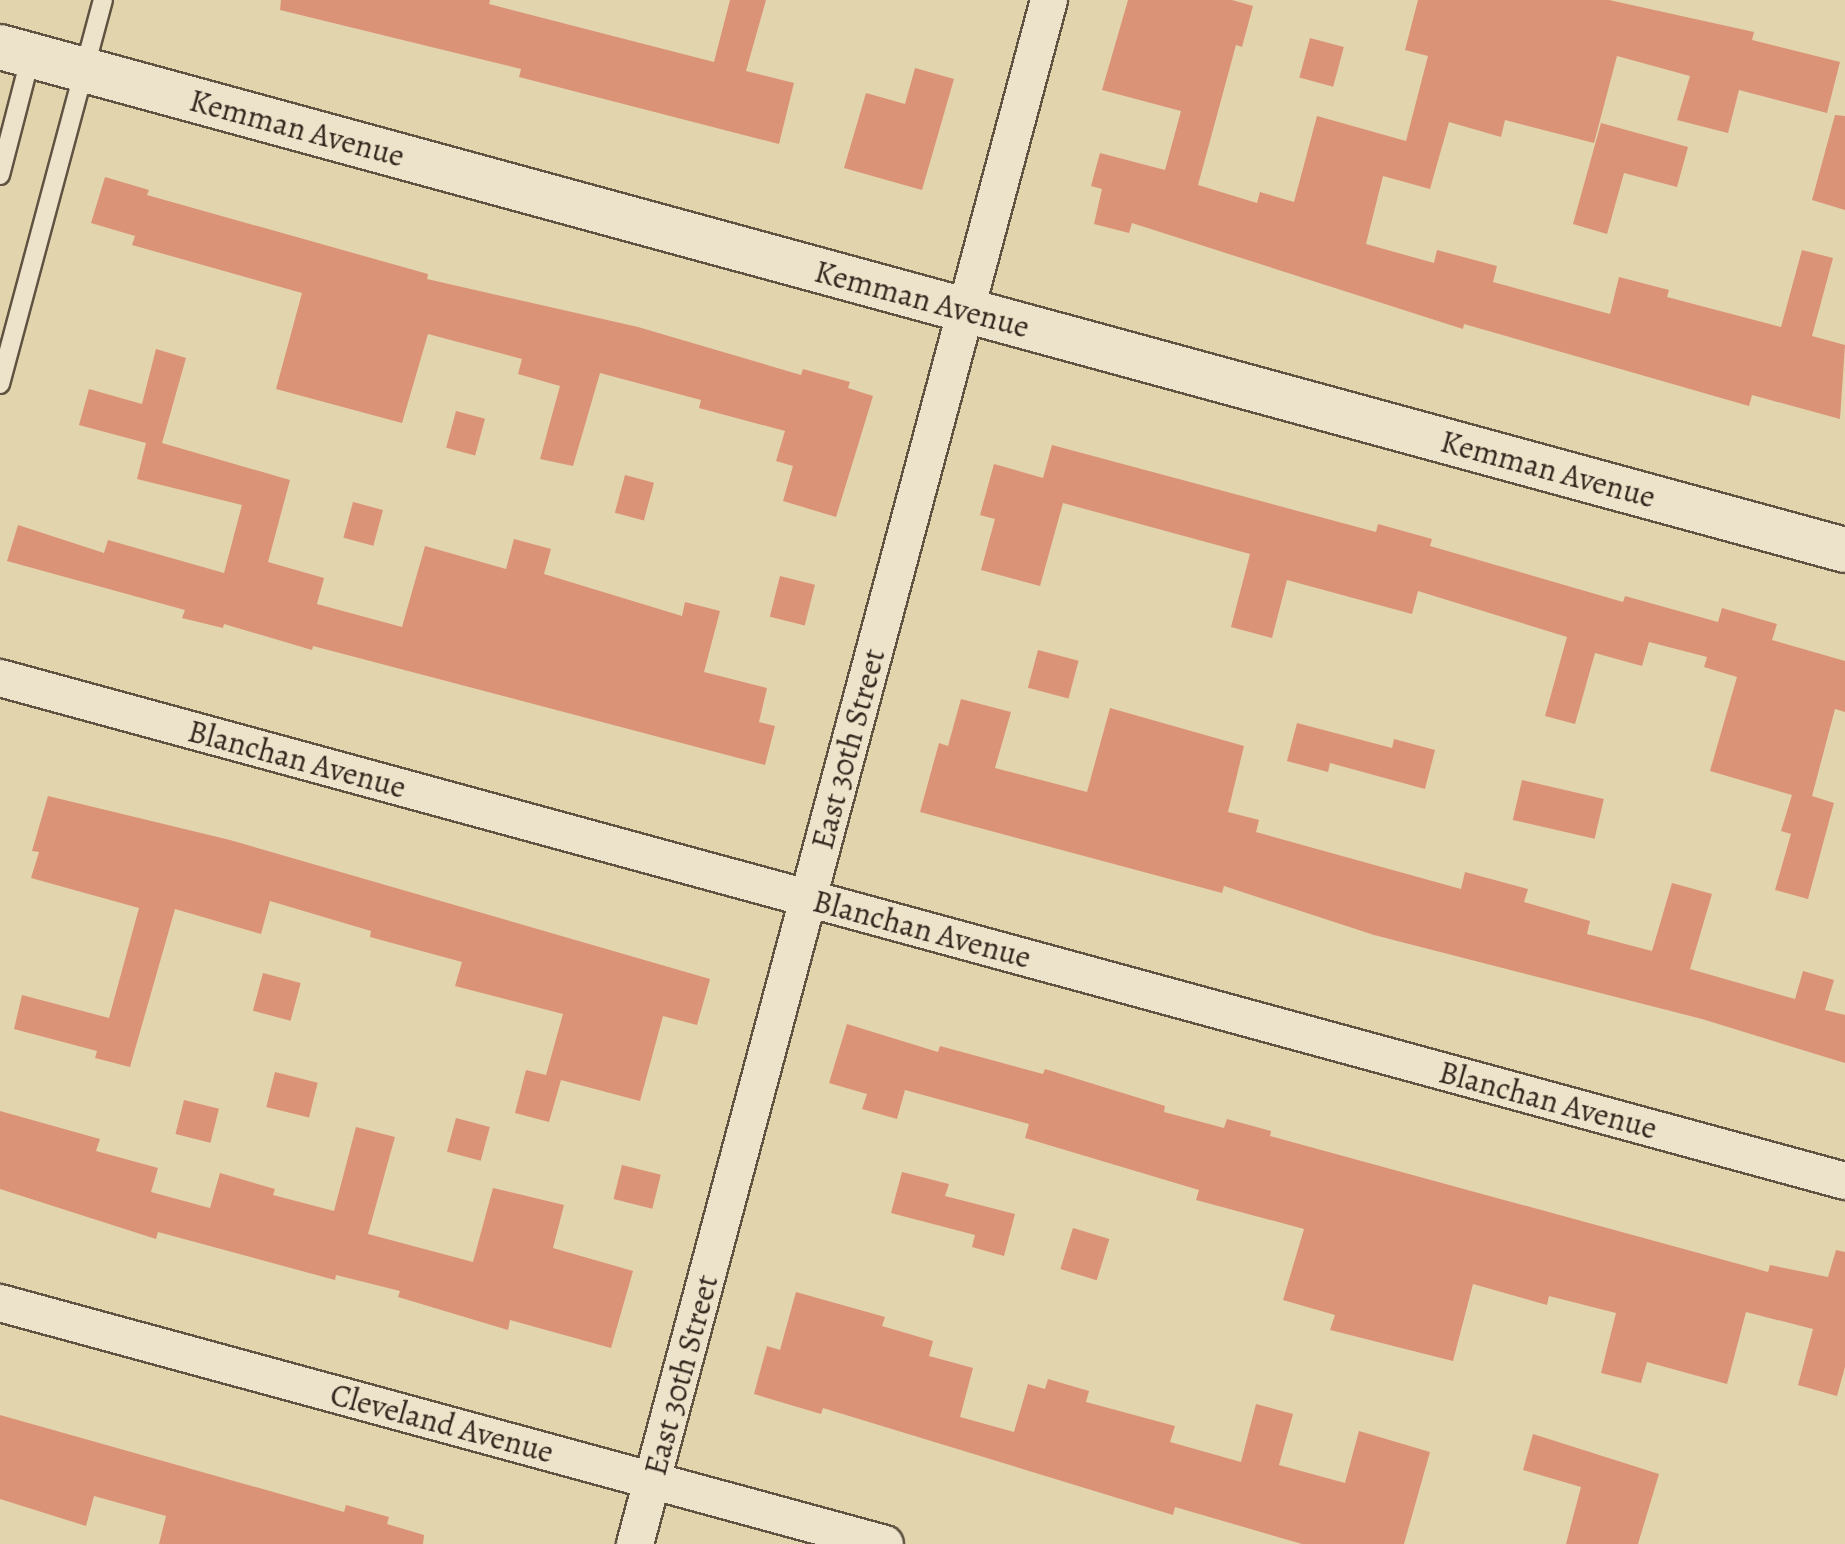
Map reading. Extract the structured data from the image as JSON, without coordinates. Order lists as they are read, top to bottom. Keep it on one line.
{"streets":{"street":["Kemman Avenue","East 30th Street","Blanchan Avenue","Cleveland Avenue"]},"crossings":[["Kemman Avenue","East 30th Street"],["East 30th Street","Blanchan Avenue"],["East 30th Street","Cleveland Avenue"]]}
